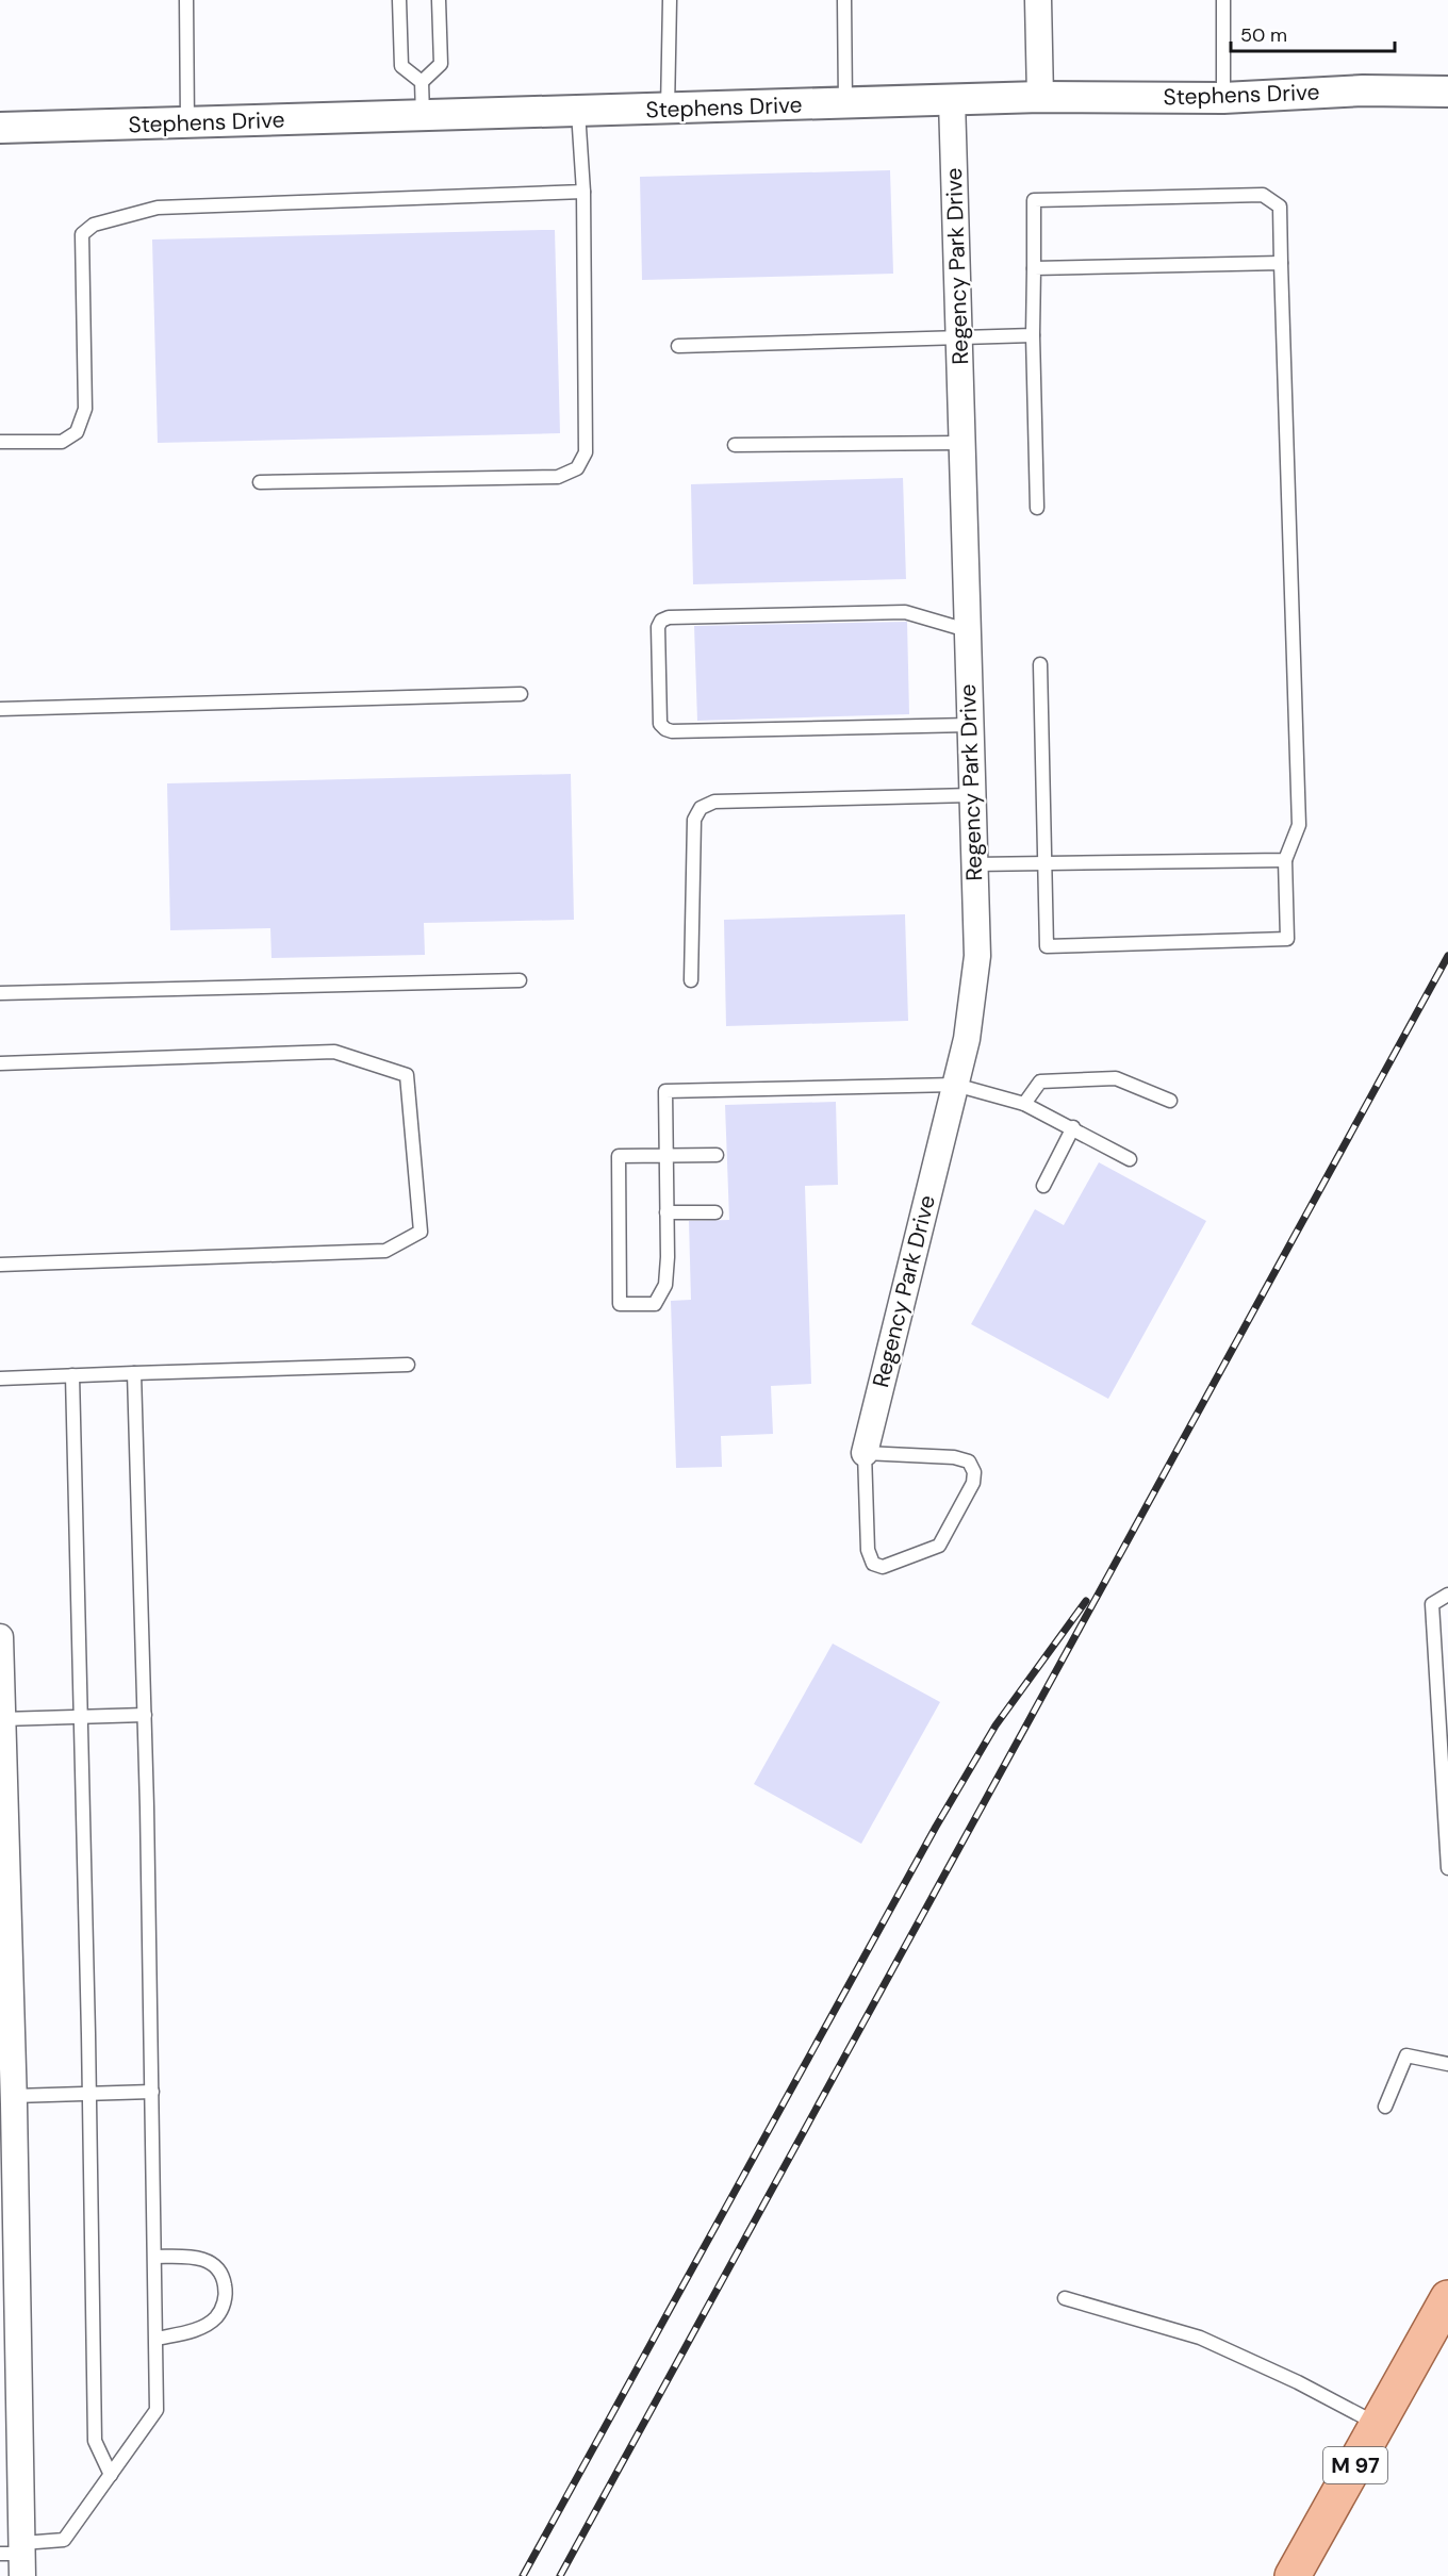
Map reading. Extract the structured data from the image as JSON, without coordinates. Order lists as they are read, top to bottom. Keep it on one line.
{"streets":{"main road":["M 97"],"street":["Stephens Drive","Regency Park Drive"]},"crossings":[["Stephens Drive","Regency Park Drive"]],"scale_bar":"50 m"}
